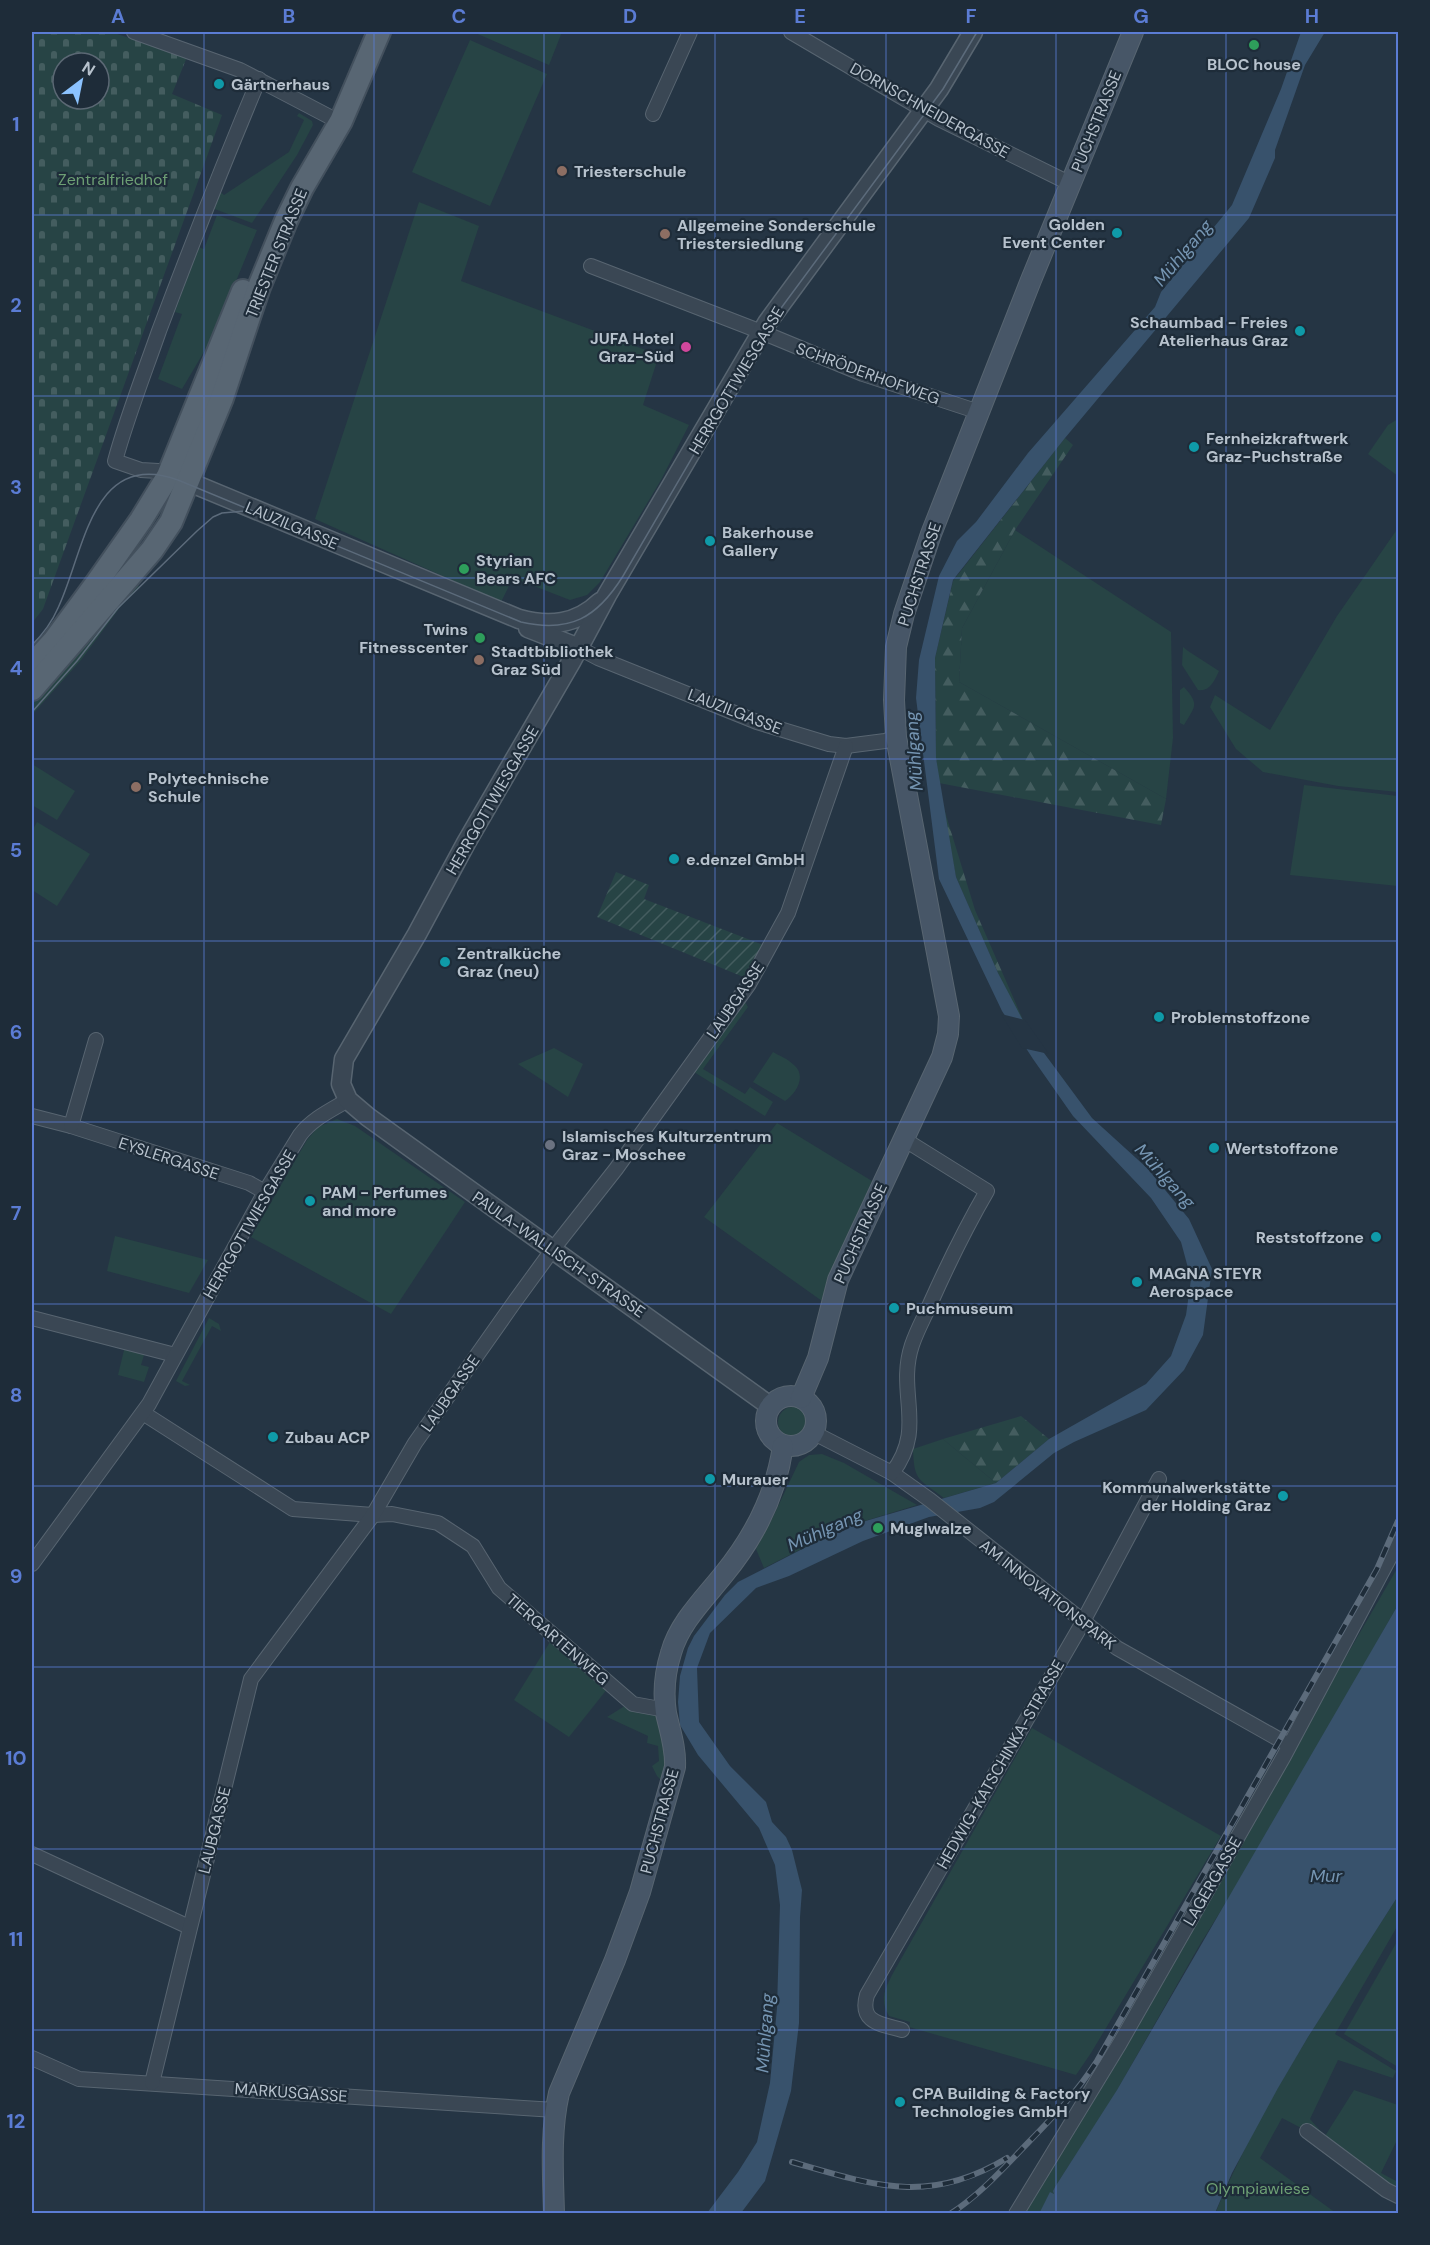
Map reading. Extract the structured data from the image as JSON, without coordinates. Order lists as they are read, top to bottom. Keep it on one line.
{"streets":{"main road":["PUCHSTRASSE","TRIESTER STRASSE"],"street":["DORNSCHNEIDERGASSE","SCHRÖDERHOFWEG","HERRGOTTWIESGASSE","LAUZILGASSE","LAUBGASSE","EYSLERGASSE","PAULA-WALLISCH-STRASSE","AM INNOVATIONSPARK","TIERGARTENWEG","HEDWIG-KATSCHINKA-STRASSE","LAGERGASSE","MARKUSGASSE"]},"crossings":[["DORNSCHNEIDERGASSE","PUCHSTRASSE"],["DORNSCHNEIDERGASSE","HERRGOTTWIESGASSE"],["PUCHSTRASSE","SCHRÖDERHOFWEG"],["PUCHSTRASSE","LAUZILGASSE"],["PUCHSTRASSE","PAULA-WALLISCH-STRASSE"],["PUCHSTRASSE","AM INNOVATIONSPARK"],["PUCHSTRASSE","TIERGARTENWEG"],["PUCHSTRASSE","MARKUSGASSE"],["TRIESTER STRASSE","LAUZILGASSE"],["SCHRÖDERHOFWEG","HERRGOTTWIESGASSE"],["HERRGOTTWIESGASSE","LAUZILGASSE"],["HERRGOTTWIESGASSE","EYSLERGASSE"],["HERRGOTTWIESGASSE","PAULA-WALLISCH-STRASSE"],["HERRGOTTWIESGASSE","TIERGARTENWEG"],["LAUZILGASSE","LAUBGASSE"],["LAUBGASSE","PAULA-WALLISCH-STRASSE"],["LAUBGASSE","TIERGARTENWEG"],["LAUBGASSE","MARKUSGASSE"],["PAULA-WALLISCH-STRASSE","AM INNOVATIONSPARK"],["AM INNOVATIONSPARK","HEDWIG-KATSCHINKA-STRASSE"],["AM INNOVATIONSPARK","LAGERGASSE"]],"water":["Mühlgang","Mur"],"parks":["Zentralfriedhof","Olympiawiese"],"places":["BLOC house","Gärtnerhaus","Triesterschule","Golden Event Center","Allgemeine Sonderschule Triestersiedlung","Schaumbad - Freies Atelierhaus Graz","JUFA Hotel Graz-Süd","Fernheizkraftwerk Graz-Puchstraße","Bakerhouse Gallery","Styrian Bears AFC","Twins Fitnesscenter","Stadtbibliothek Graz Süd","Polytechnische Schule","e.denzel GmbH","Zentralküche Graz (neu)","Problemstoffzone","Islamisches Kulturzentrum Graz - Moschee","Wertstoffzone","PAM - Perfumes and more","Reststoffzone","MAGNA STEYR Aerospace","Puchmuseum","Zubau ACP","Murauer","Kommunalwerkstätte der Holding Graz","Muglwalze","CPA Building & Factory Technologies GmbH"],"north":"top right","grid":{"columns":["A","B","C","D","E","F","G","H"],"rows":["1","2","3","4","5","6","7","8","9","10","11","12"]}}
